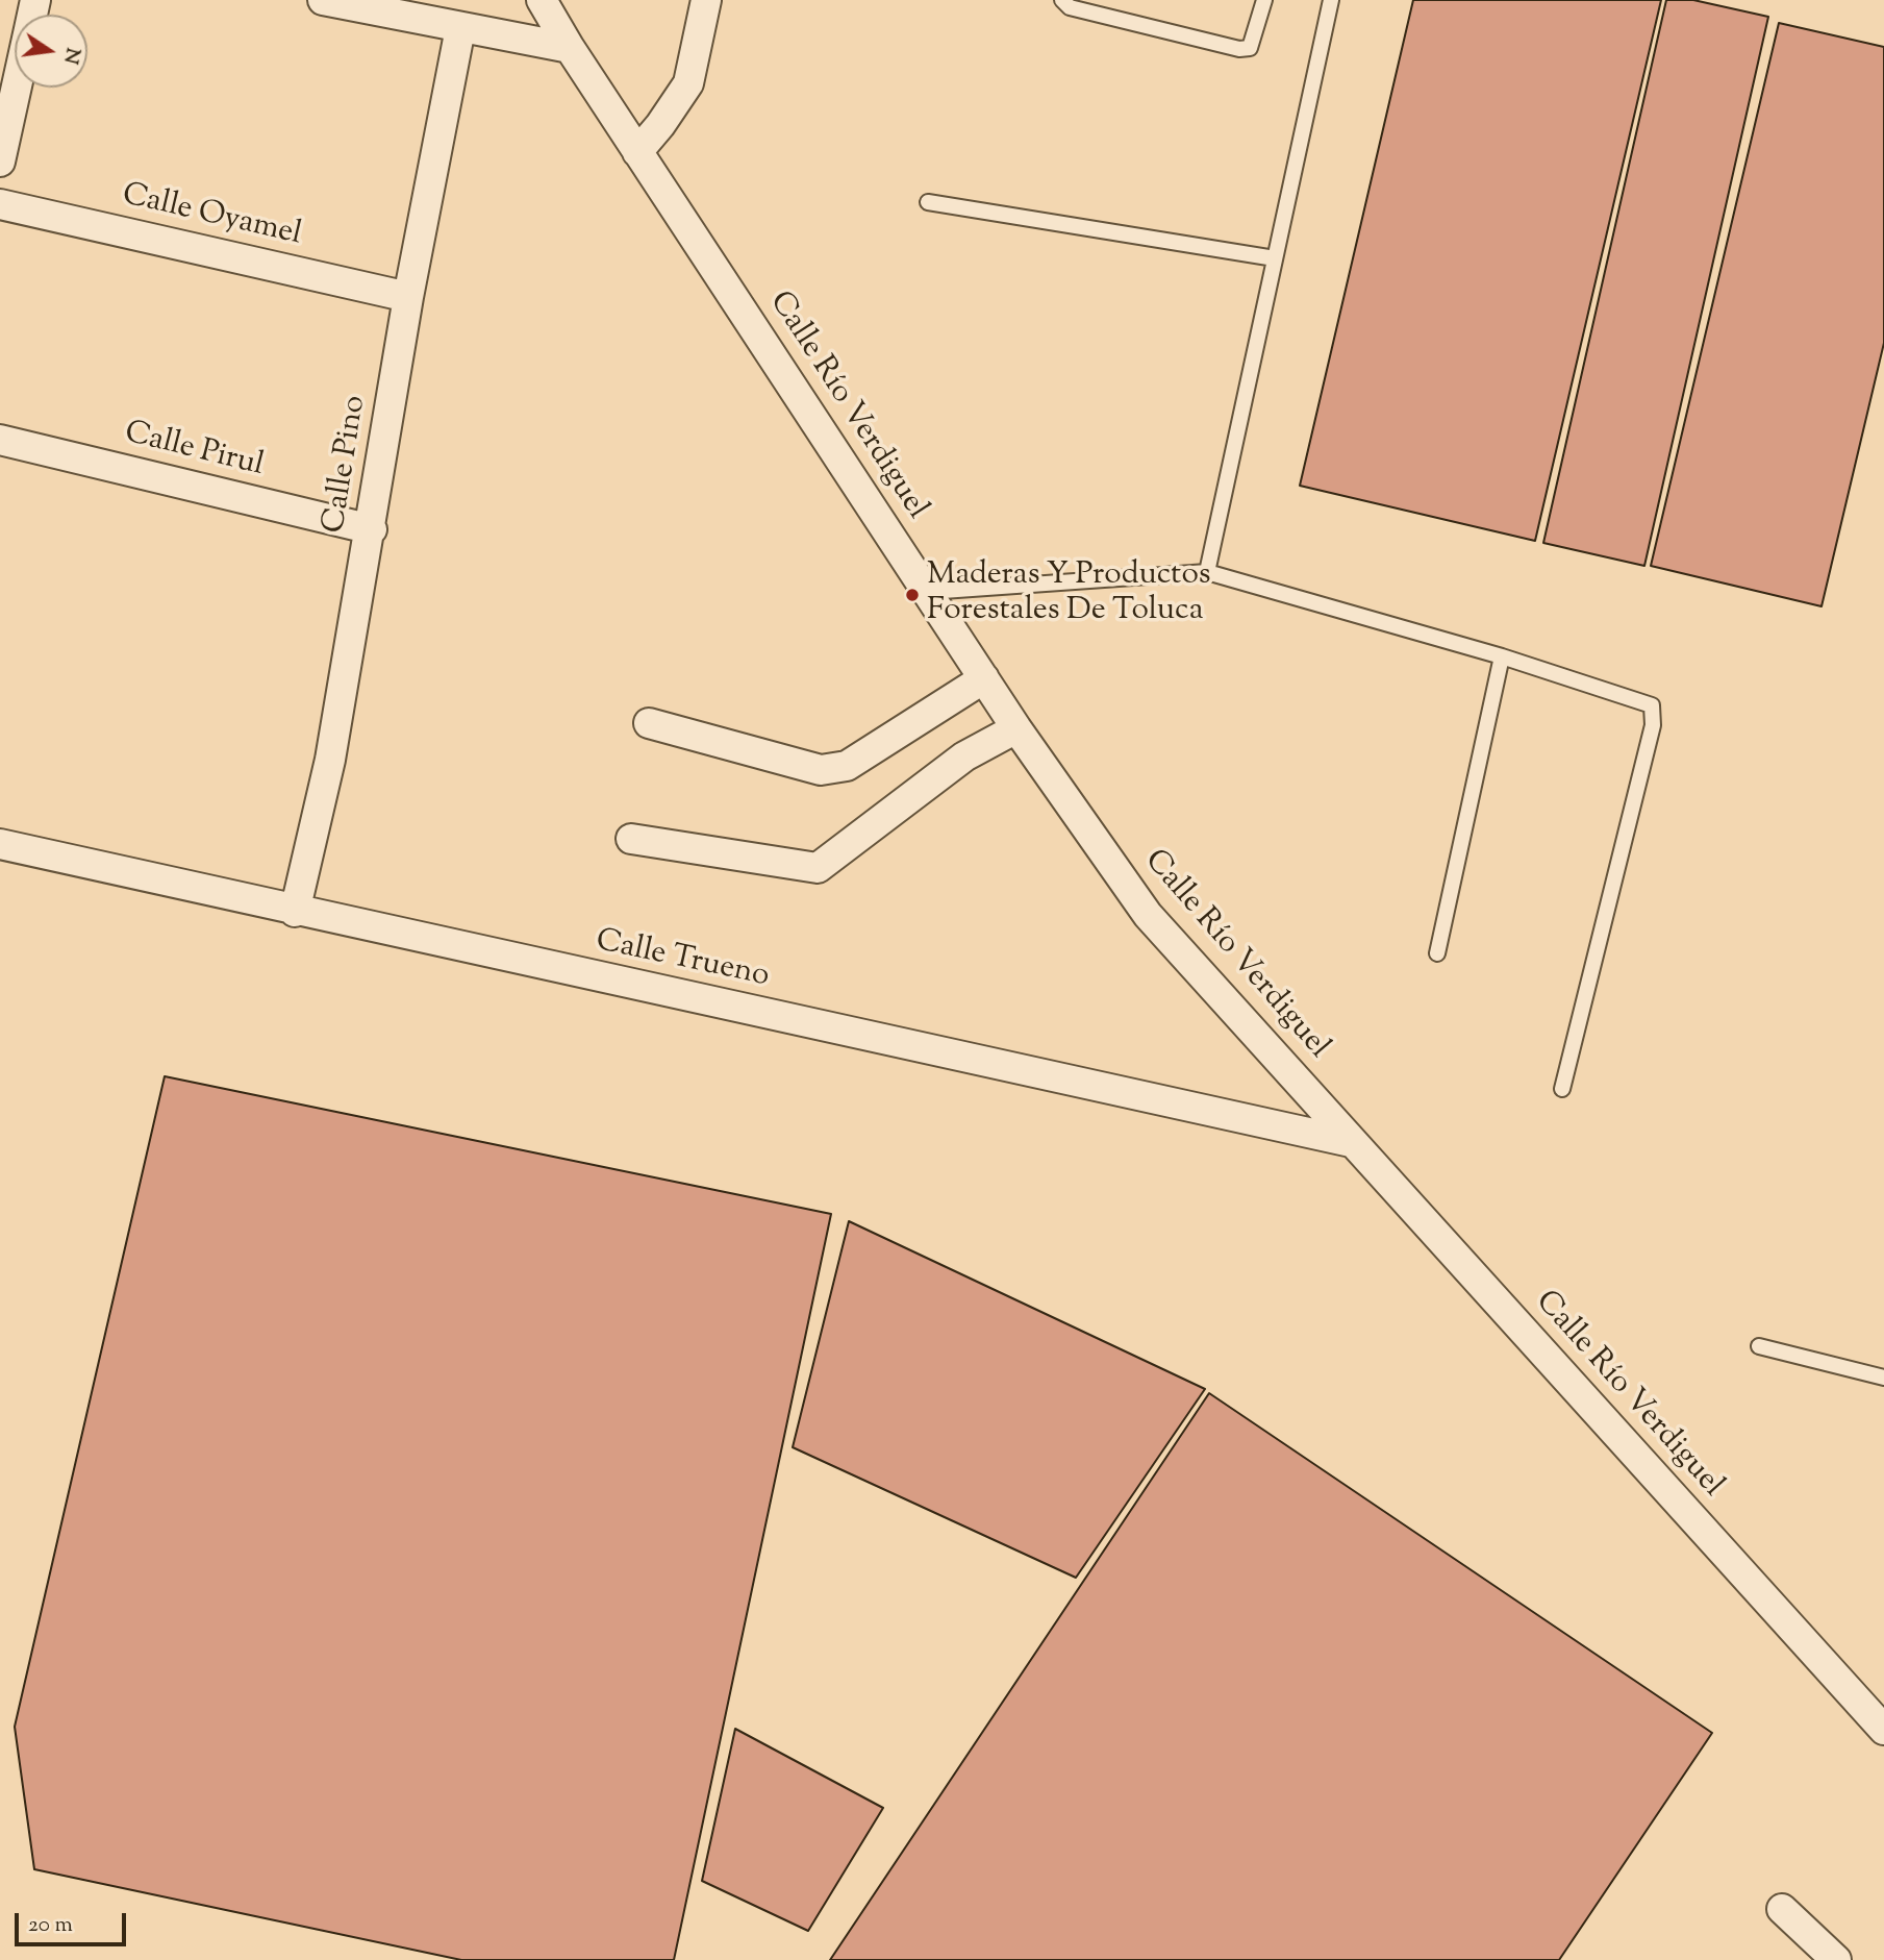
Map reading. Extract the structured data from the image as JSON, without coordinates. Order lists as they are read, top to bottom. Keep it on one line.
{"streets":{"street":["Calle Oyamel","Calle Río Verdiguel","Calle Pirul","Calle Pino","Calle Trueno"]},"crossings":[["Calle Oyamel","Calle Pino"],["Calle Río Verdiguel","Calle Trueno"],["Calle Pirul","Calle Pino"],["Calle Pino","Calle Trueno"]],"places":["Maderas Y Productos Forestales De Toluca"],"scale_bar":"20 m","north":"right"}
